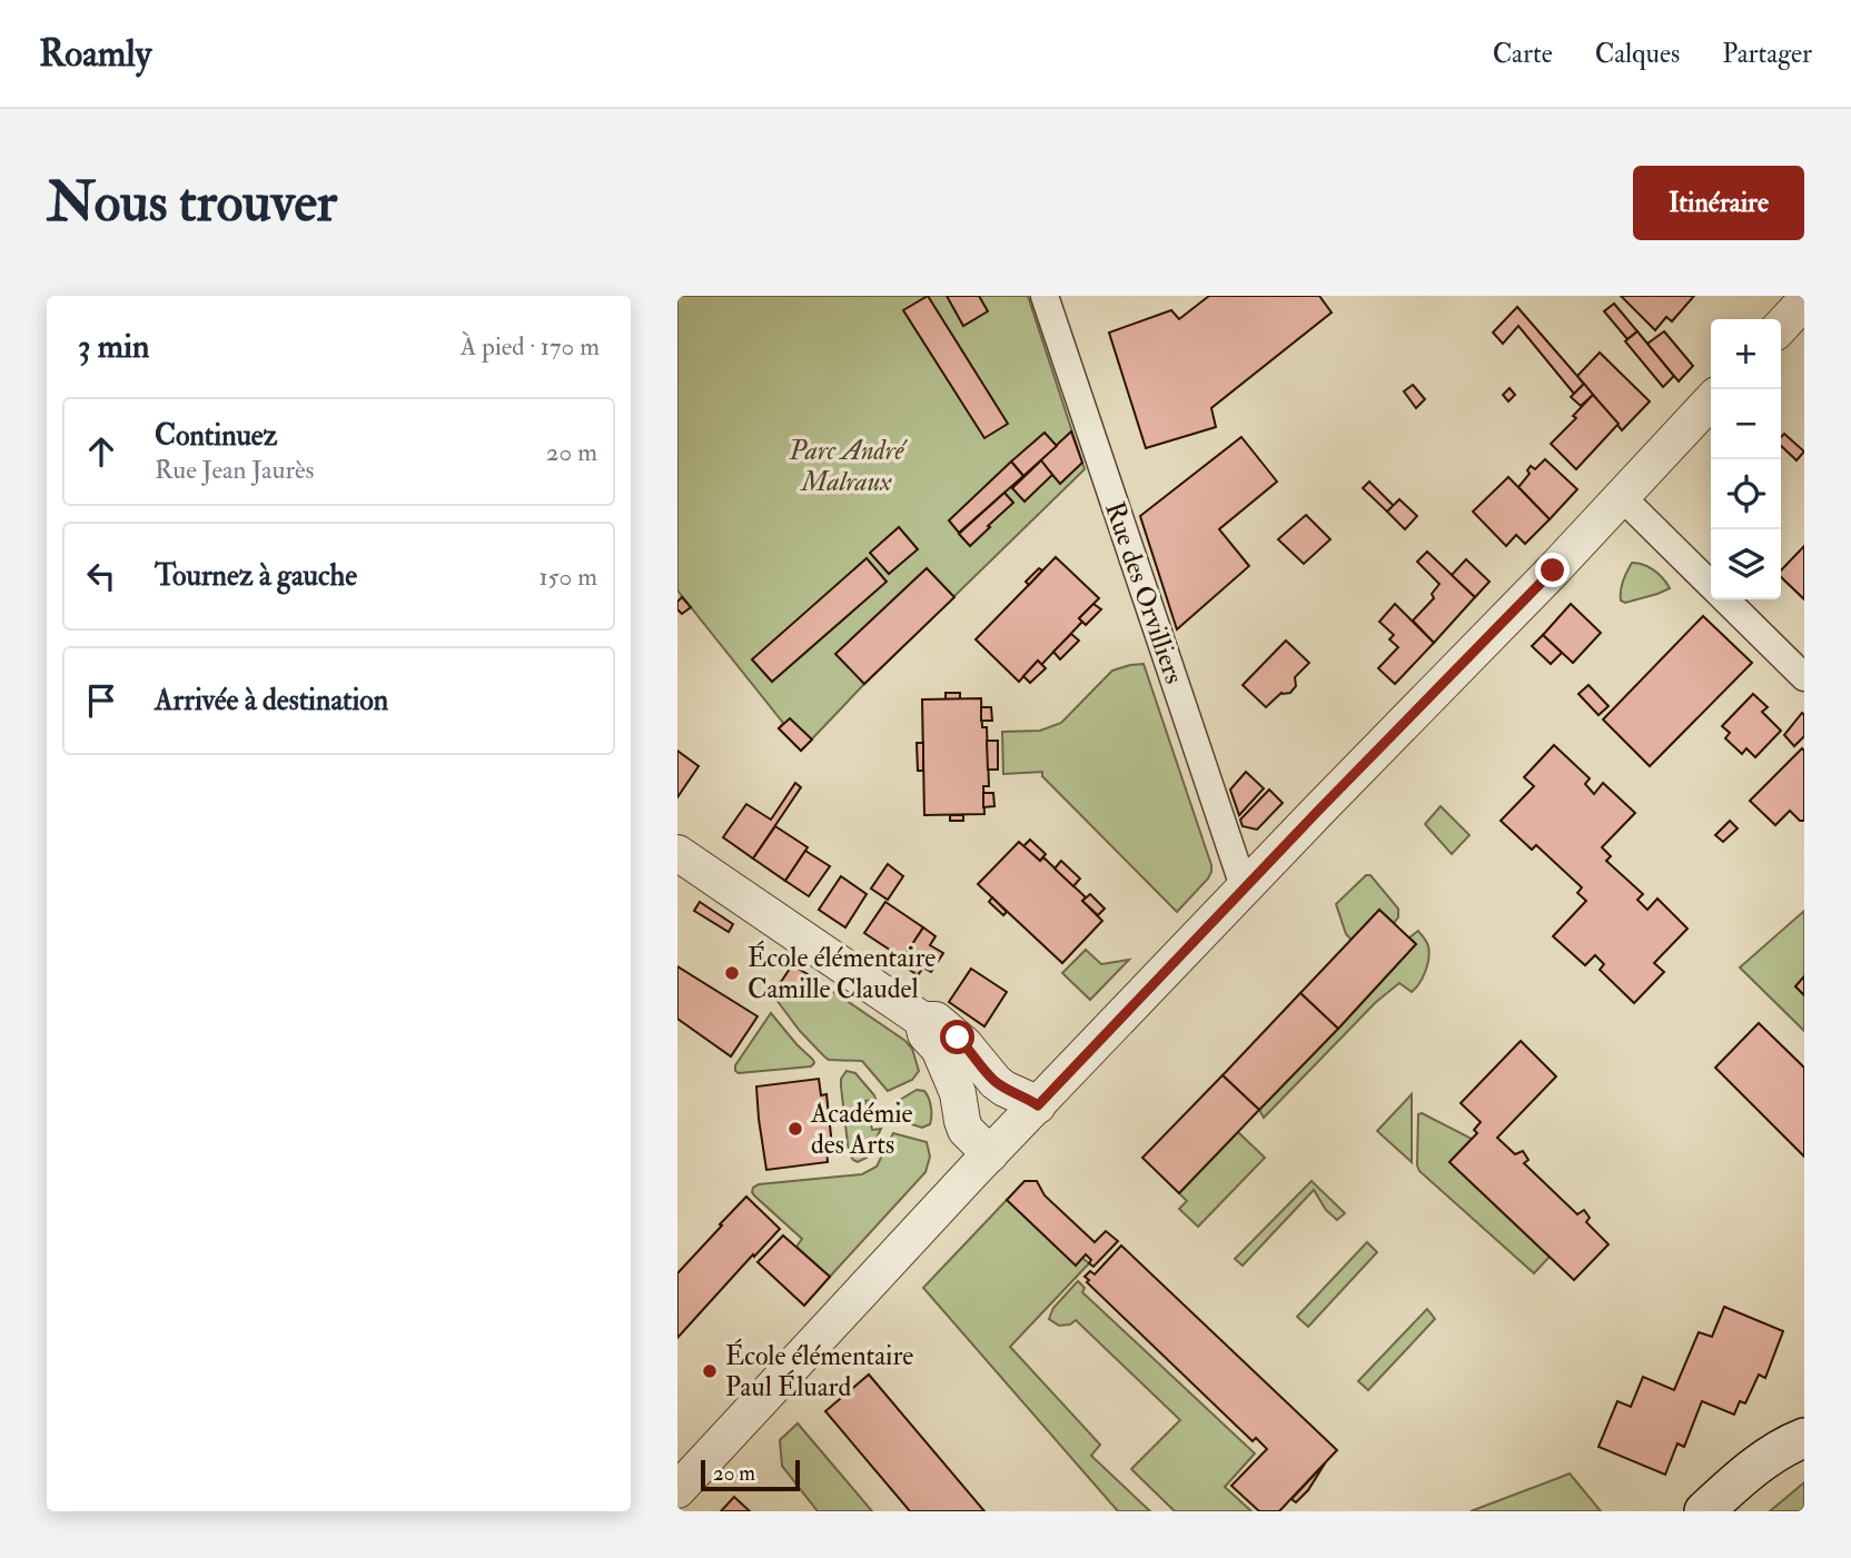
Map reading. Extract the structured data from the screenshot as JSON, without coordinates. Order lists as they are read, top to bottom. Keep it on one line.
{"streets":{"street":["Rue des Orvilliers"]},"parks":["Parc André Malraux"],"places":["École élémentaire Camille Claudel","Académie des Arts","École élémentaire Paul Éluard"],"scale_bar":"20 m","page":{"header":"Roamly","nav":["Carte","Calques","Partager"],"buttons":"Itinéraire","title":"Nous trouver","heading":["3 min","À pied · 170 m"],"map_buttons":["+","−"],"list":[["Continuez","Rue Jean Jaurès","20 m"],["Tournez à gauche","150 m"],"Arrivée à destination"],"scale":"20 m"}}
